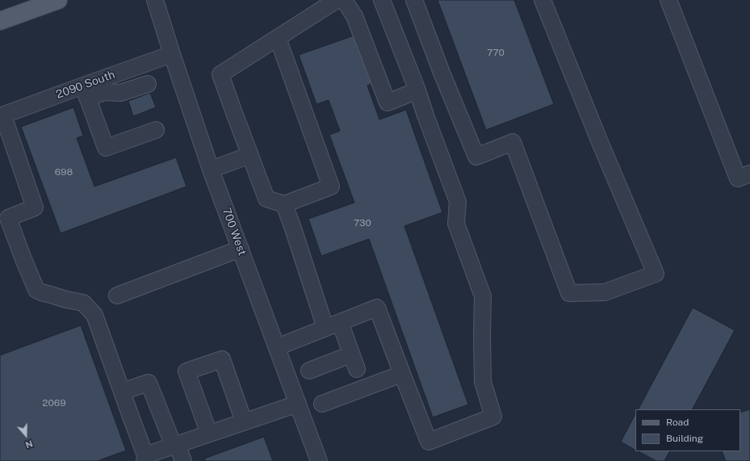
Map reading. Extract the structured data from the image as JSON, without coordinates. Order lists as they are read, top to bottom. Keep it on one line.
{"streets":{"street":["2090 South","700 West"]},"crossings":[["2090 South","700 West"]],"house_numbers":["770","698","730","2069"],"legend":["Road","Building"],"north":"bottom"}
